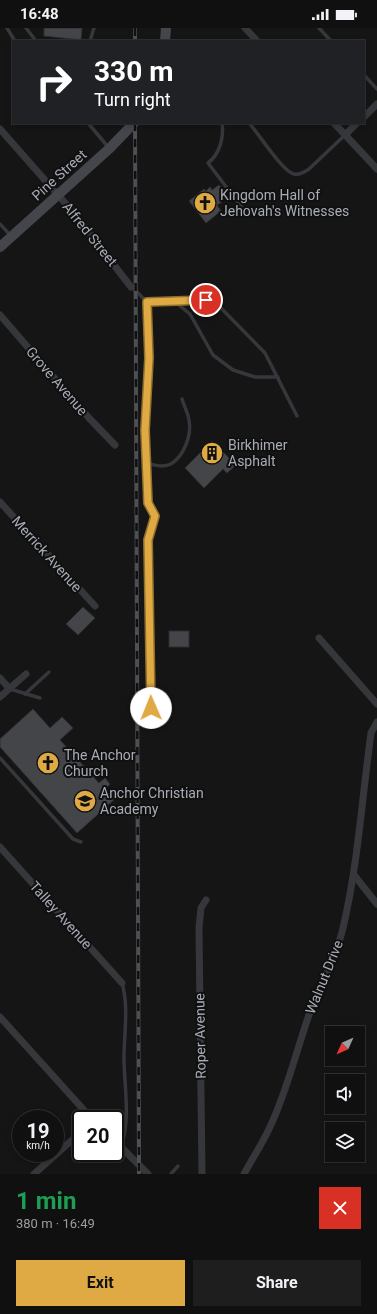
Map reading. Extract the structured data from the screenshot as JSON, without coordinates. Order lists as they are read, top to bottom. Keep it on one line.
{"streets":{"main road":["Pine Street"],"street":["Alfred Street","Grove Avenue","Merrick Avenue","Talley Avenue","Walnut Drive","Roper Avenue"]},"crossings":[["Pine Street","Alfred Street"]],"places":{"church":["Kingdom Hall of Jehovah's Witnesses","The Anchor Church"],"building":["Birkhimer Asphalt"],"school or university":["Anchor Christian Academy"]},"north":"bottom left","page":{"status":"16:48","turn":["330 m","Turn right"],"speed":"19 km/h","limit":"20","heading":["1 min","380 m · 16:49"],"buttons":["Exit","Share"]}}
